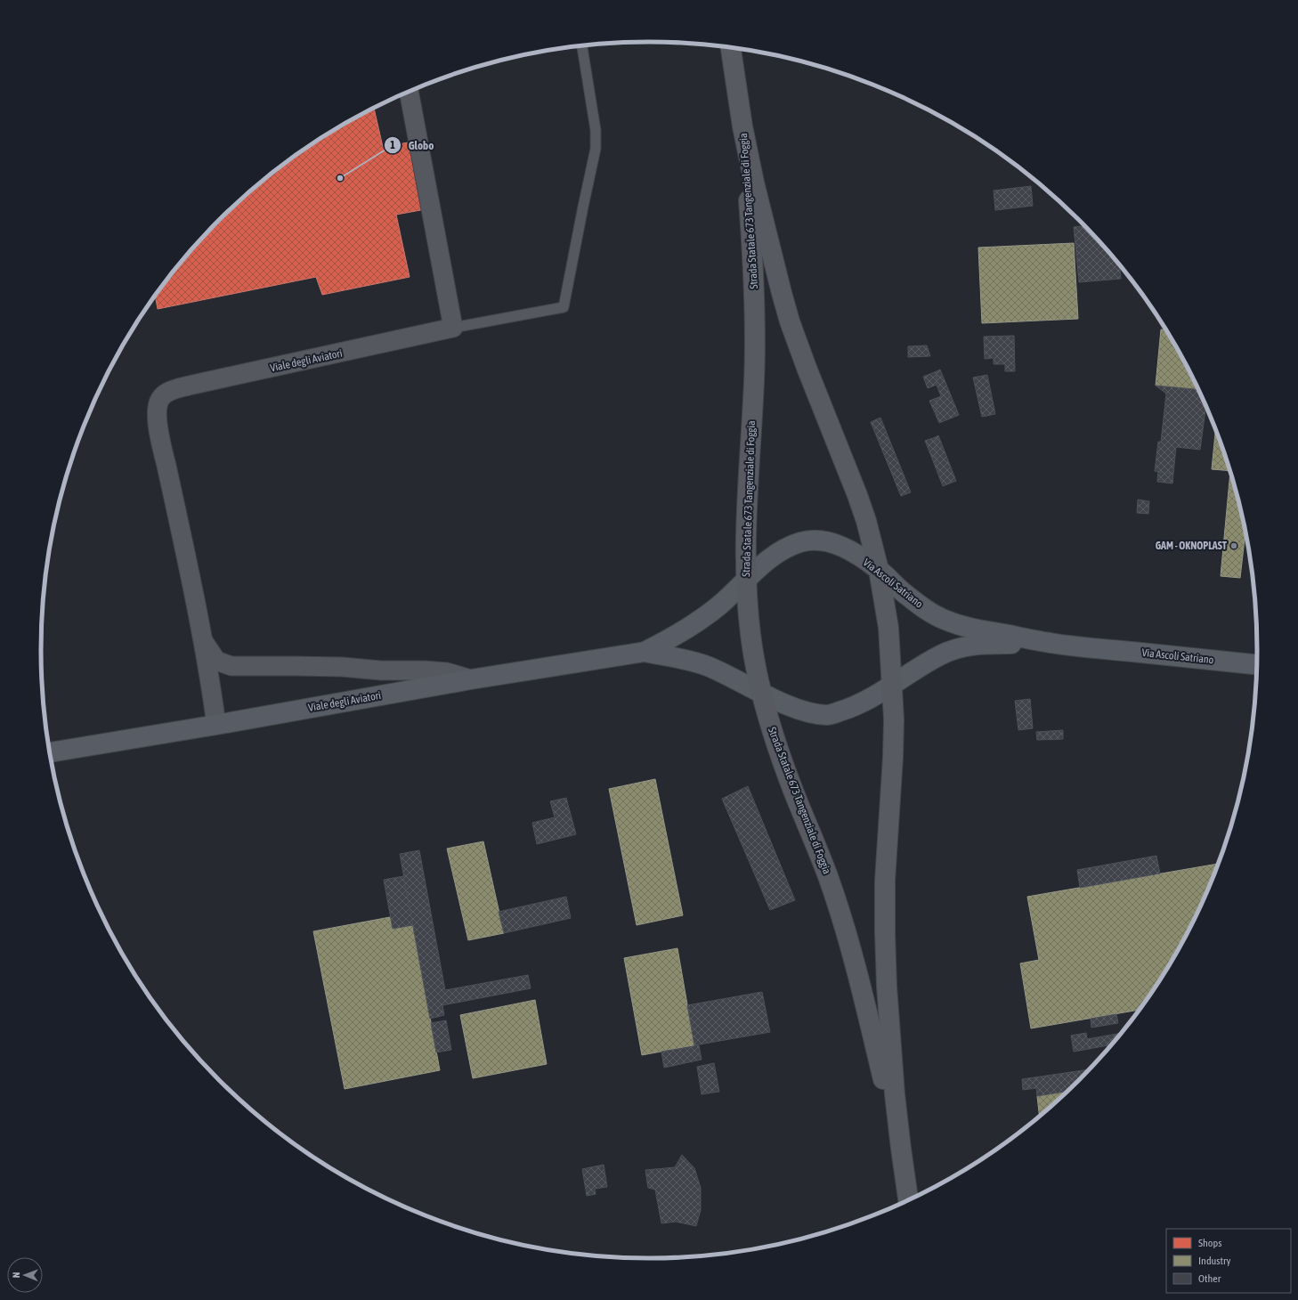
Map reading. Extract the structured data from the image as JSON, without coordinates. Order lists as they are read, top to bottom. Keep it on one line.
{"streets":{"main road":["Strada Statale 673 Tangenziale di Foggia","Viale degli Aviatori","Via Ascoli Satriano"]},"crossings":[["Strada Statale 673 Tangenziale di Foggia","Viale degli Aviatori"],["Strada Statale 673 Tangenziale di Foggia","Via Ascoli Satriano"],["Viale degli Aviatori","Via Ascoli Satriano"]],"places":["Globo","GAM - OKNOPLAST"],"legend":["Shops","Industry","Other"],"north":"left"}
